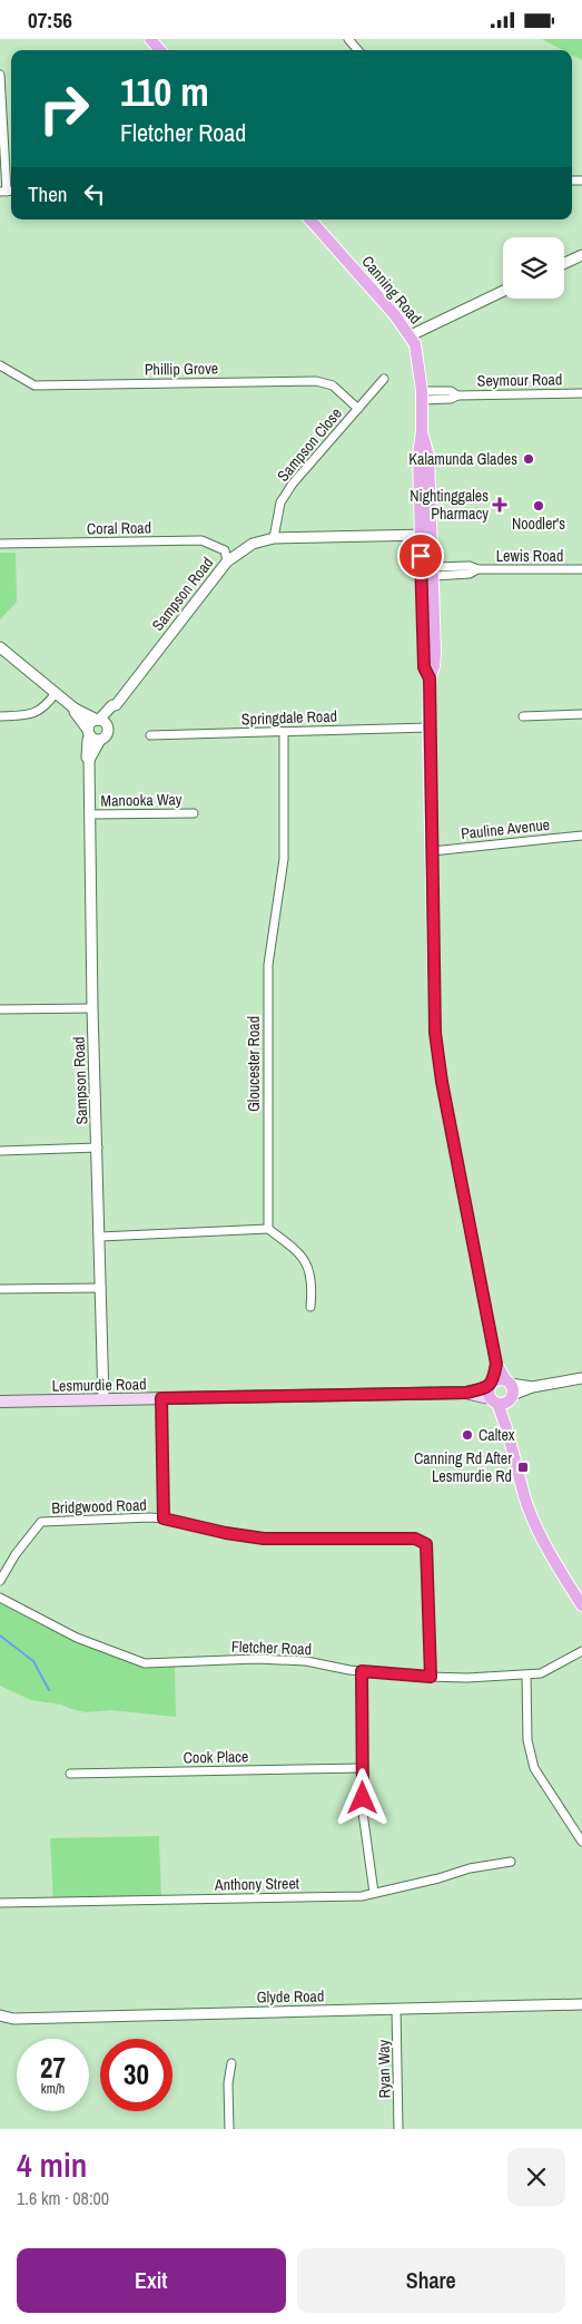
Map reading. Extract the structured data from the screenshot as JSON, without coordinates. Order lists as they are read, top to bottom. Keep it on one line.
{"streets":{"main road":["Canning Road","Lesmurdie Road"],"street":["Phillip Grove","Seymour Road","Sampson Close","Coral Road","Lewis Road","Sampson Road","Springdale Road","Manooka Way","Pauline Avenue","Gloucester Road","Bridgwood Road","Fletcher Road","Cook Place","Anthony Street","Glyde Road","Ryan Way"]},"crossings":[["Canning Road","Seymour Road"],["Canning Road","Lewis Road"],["Canning Road","Sampson Road"],["Canning Road","Springdale Road"],["Canning Road","Pauline Avenue"],["Canning Road","Lesmurdie Road"],["Phillip Grove","Sampson Close"],["Sampson Close","Sampson Road"],["Coral Road","Sampson Road"],["Sampson Road","Manooka Way"],["Sampson Road","Lesmurdie Road"],["Springdale Road","Gloucester Road"],["Bridgwood Road","Fletcher Road"],["Glyde Road","Ryan Way"]],"places":{"other":["Kalamunda Glades","Noodler's","Caltex"],"health":["Nightinggales Pharmacy"],"transit":["Canning Rd After Lesmurdie Rd"]},"page":{"status":"07:56","turn":["110 m","Fletcher Road"],"then":"Then","speed":"27 km/h","limit":"30","heading":["4 min","1.6 km · 08:00"],"buttons":["Exit","Share"]}}
